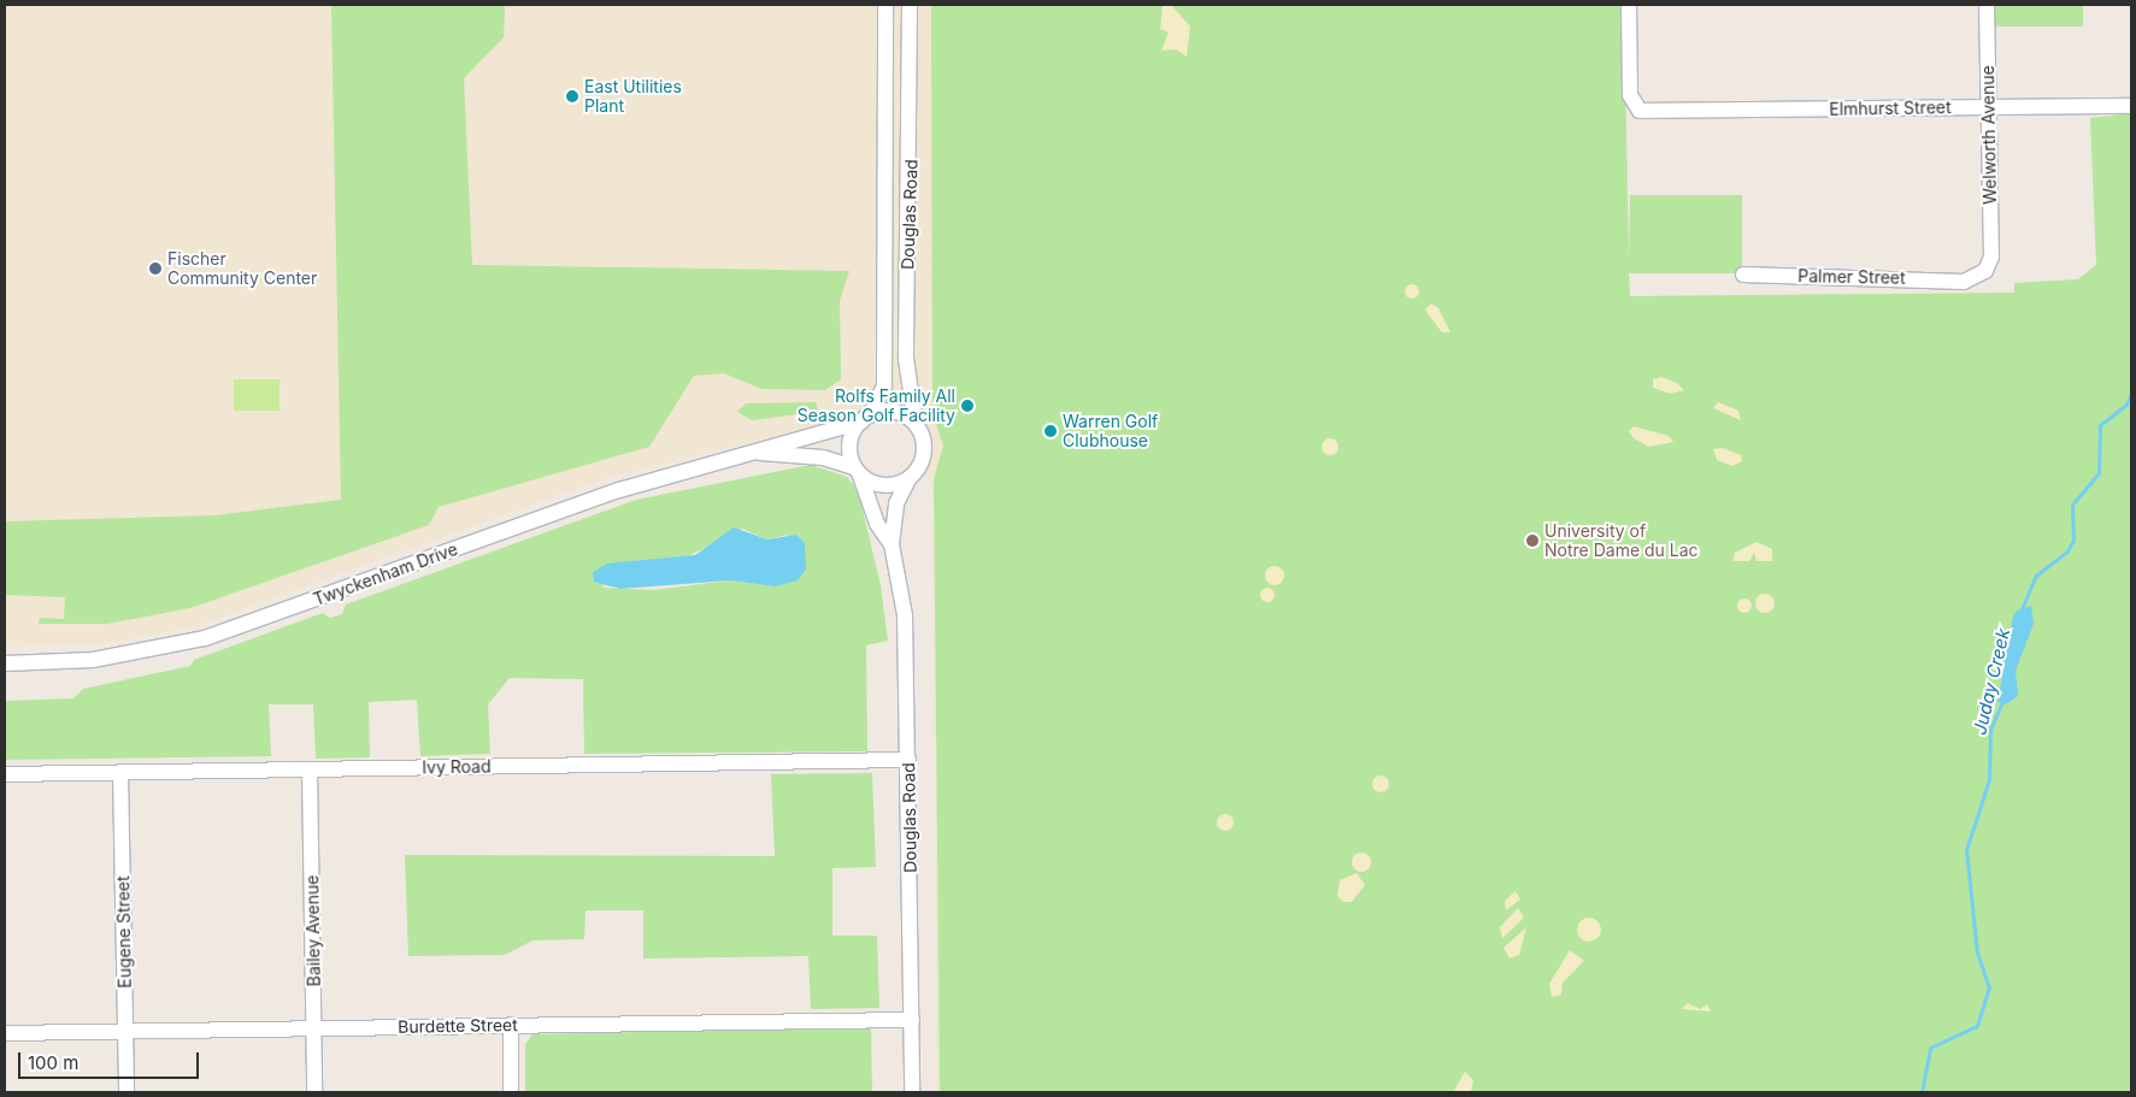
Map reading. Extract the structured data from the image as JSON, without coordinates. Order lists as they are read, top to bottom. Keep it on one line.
{"streets":{"street":["Elmhurst Street","Welworth Avenue","Douglas Road","Palmer Street","Twyckenham Drive","Ivy Road","Bailey Avenue","Eugene Street","Burdette Street"]},"crossings":[["Elmhurst Street","Welworth Avenue"],["Welworth Avenue","Palmer Street"],["Douglas Road","Twyckenham Drive"],["Douglas Road","Ivy Road"],["Douglas Road","Burdette Street"],["Ivy Road","Bailey Avenue"],["Ivy Road","Eugene Street"],["Bailey Avenue","Burdette Street"],["Eugene Street","Burdette Street"]],"water":["Juday Creek"],"places":["East Utilities Plant","Fischer Community Center","Rolfs Family All Season Golf Facility","Warren Golf Clubhouse","University of Notre Dame du Lac"],"scale_bar":"100 m"}
